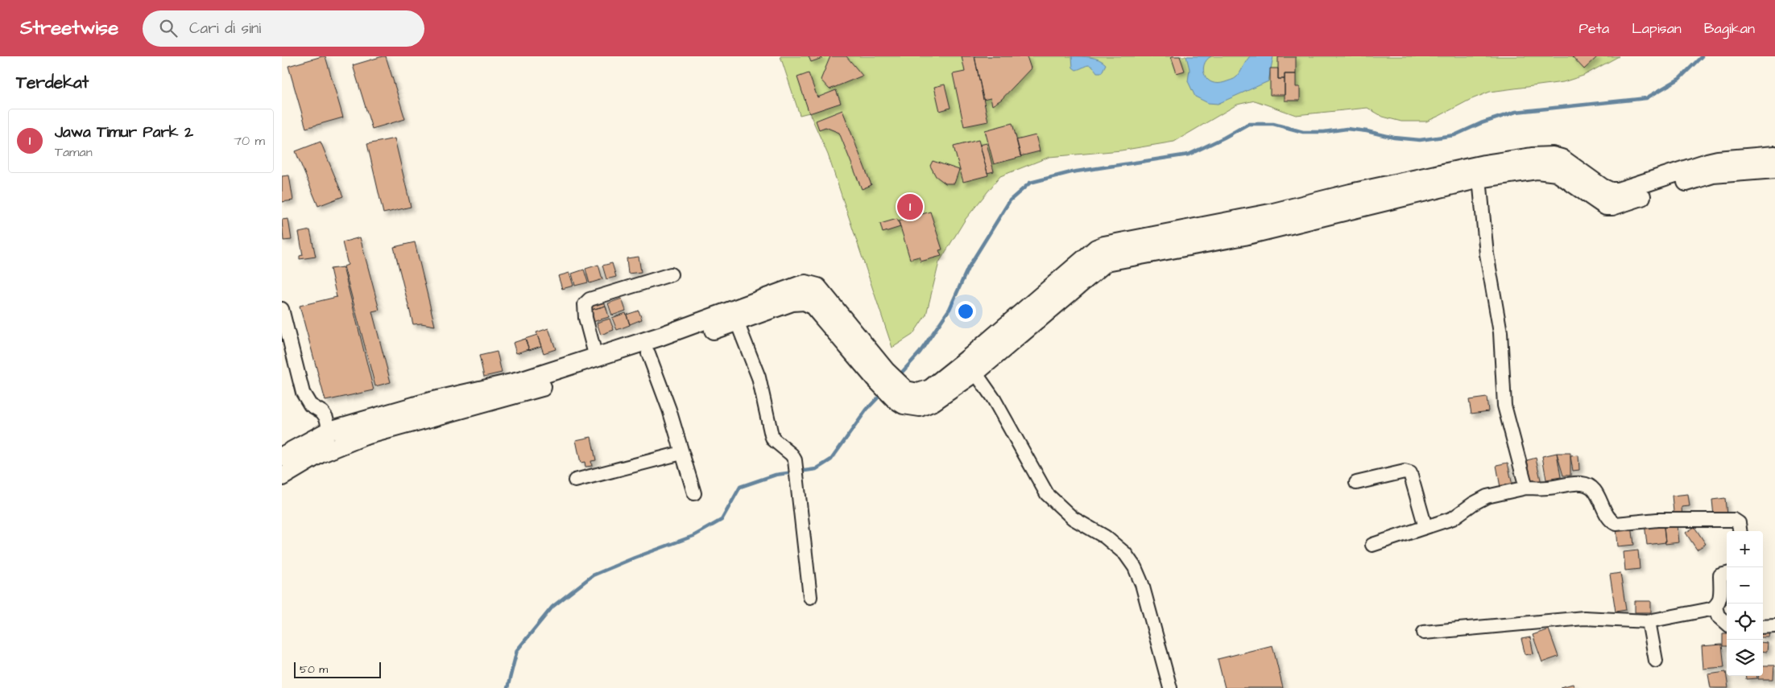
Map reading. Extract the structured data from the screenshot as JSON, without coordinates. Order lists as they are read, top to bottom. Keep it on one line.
{"scale_bar":"50 m","page":{"header":"Streetwise","search":"Cari di sini","nav":["Peta","Lapisan","Bagikan"],"heading":"Terdekat","list":[{"mark":"1","name":"Jawa Timur Park 2","note":"Taman","value":"70 m"}],"pins":"1","map_buttons":["+","−"],"scale":"50 m"}}
